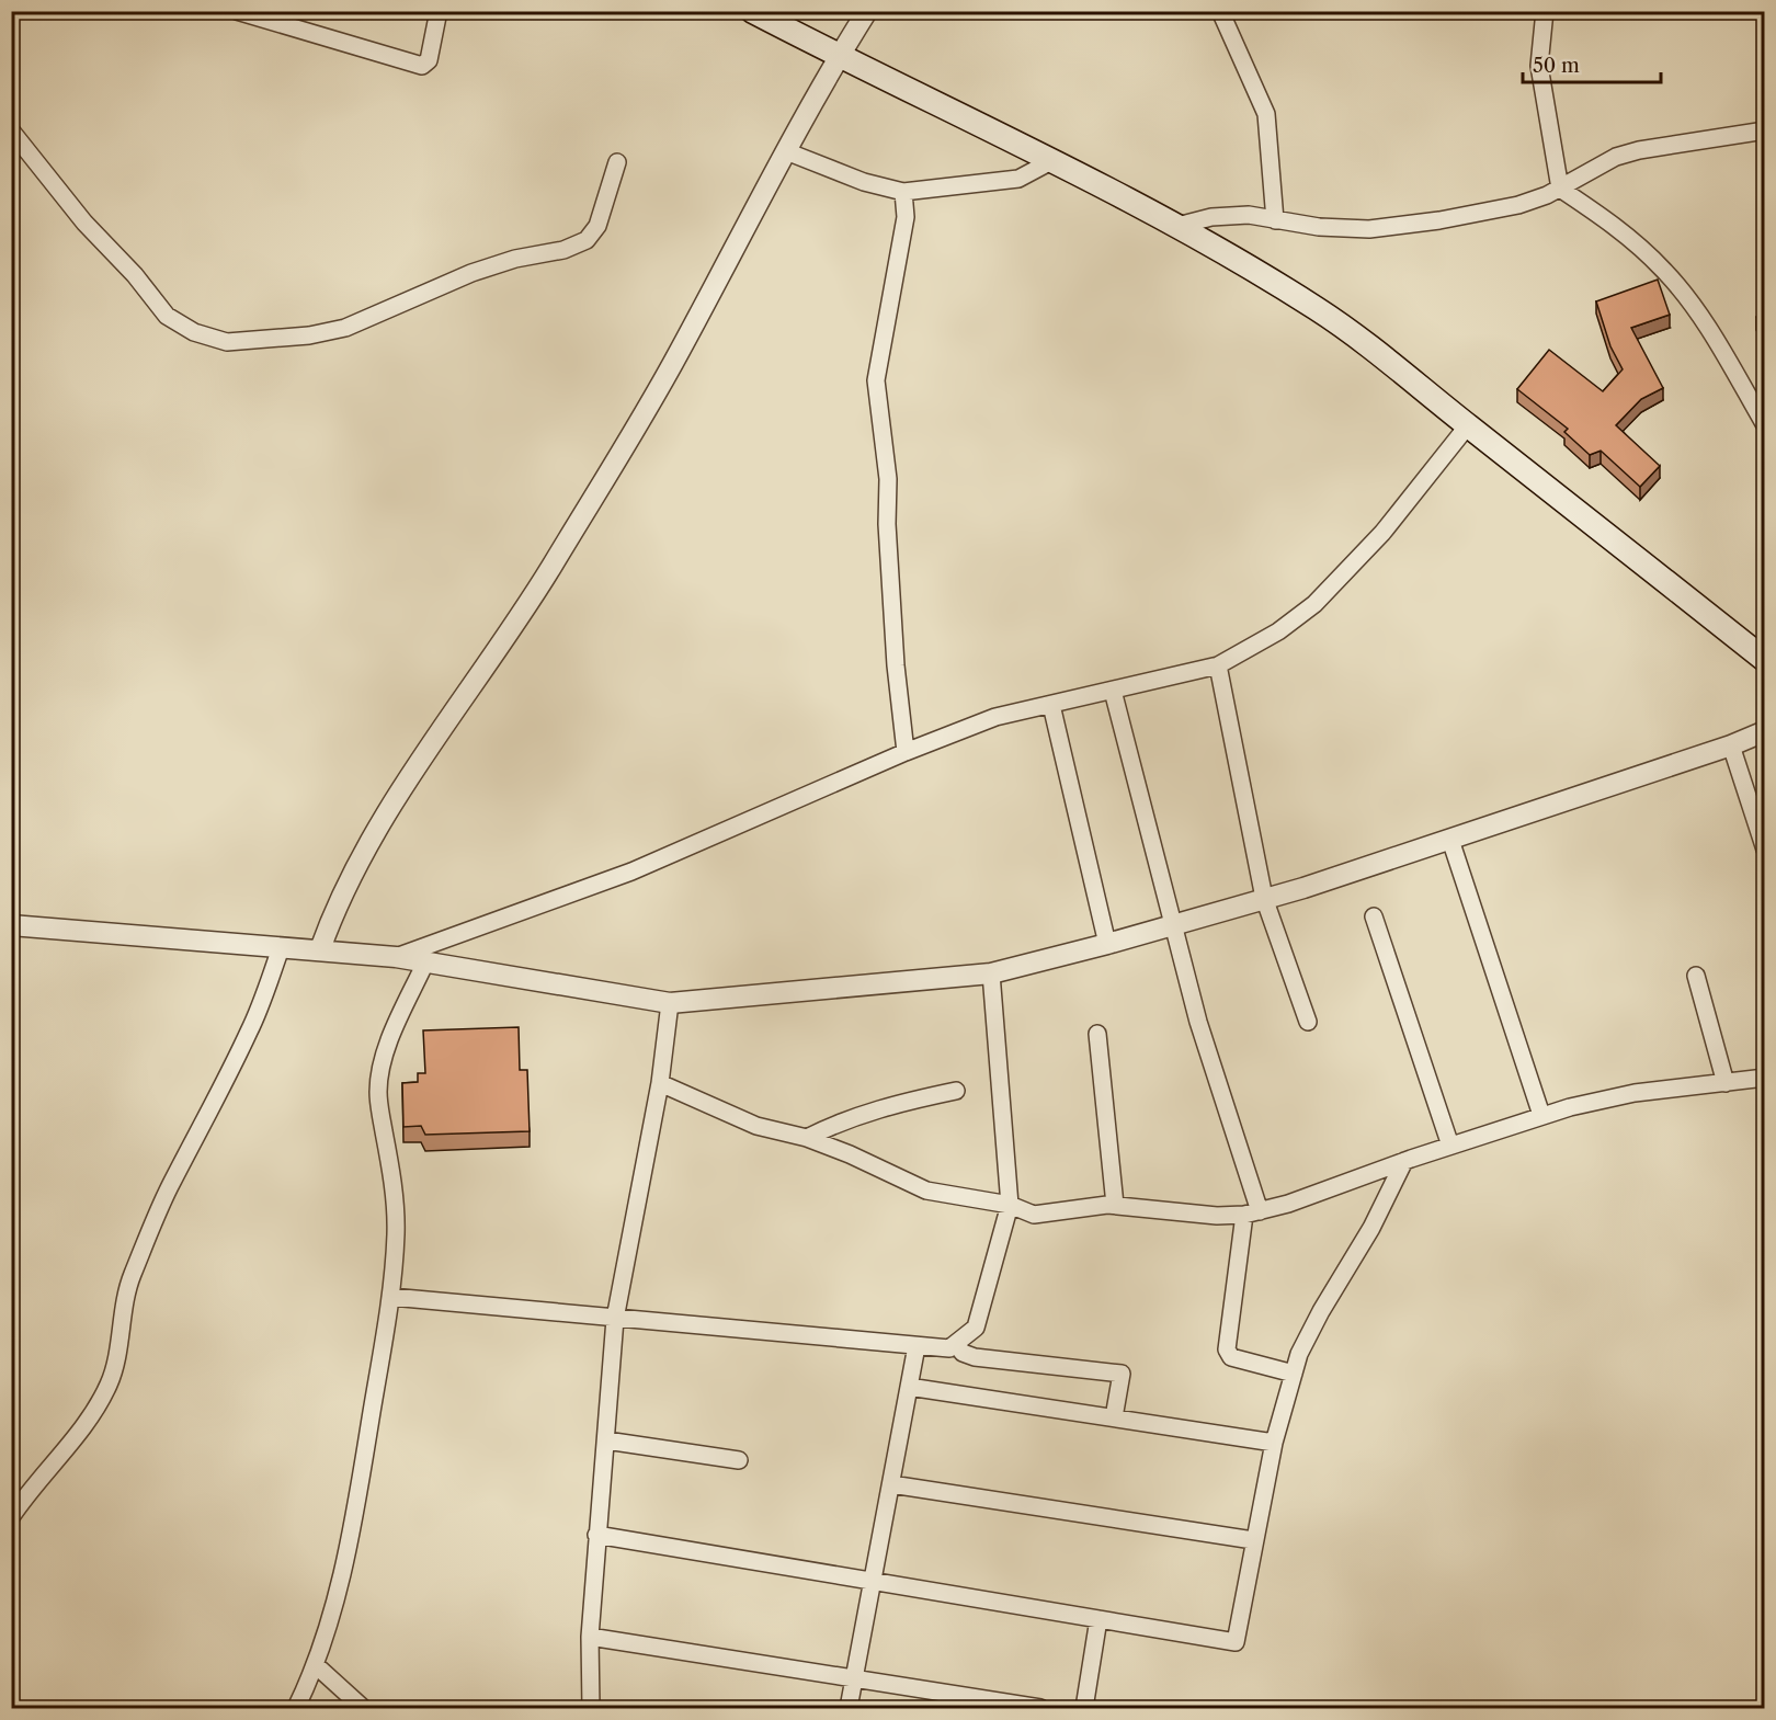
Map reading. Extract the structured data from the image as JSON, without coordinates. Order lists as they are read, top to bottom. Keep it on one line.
{"scale_bar":"50 m"}
